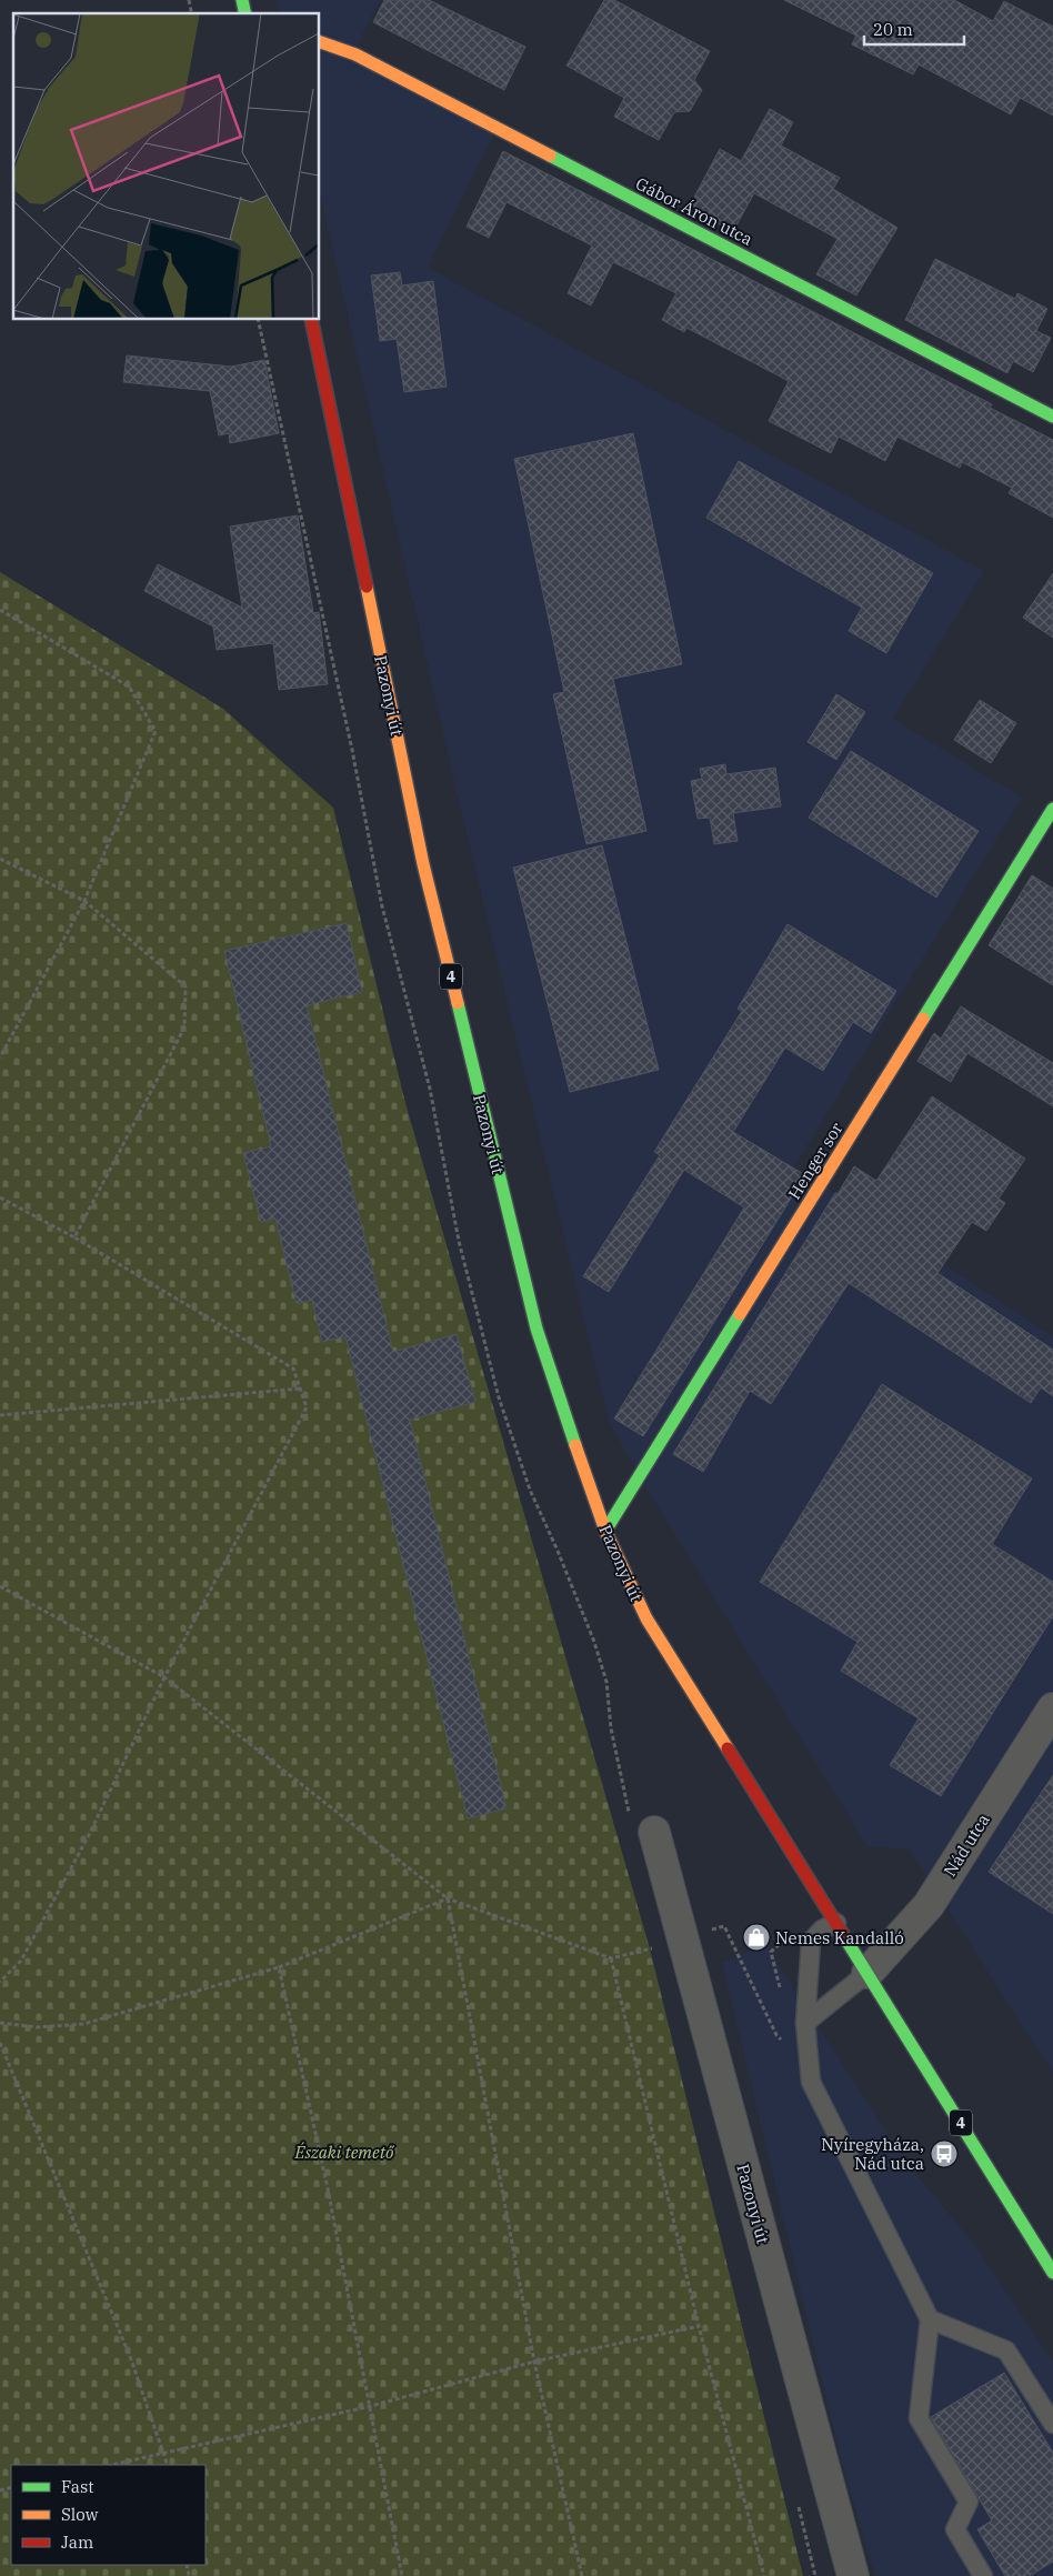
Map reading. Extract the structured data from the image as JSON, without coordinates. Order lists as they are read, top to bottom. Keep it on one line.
{"streets":{"main road":["Gábor Áron utca","Pazonyi út","4","Henger sor"],"street":["Nád utca"]},"crossings":[["Pazonyi út","4"],["Pazonyi út","Henger sor"],["4","Nád utca"]],"parks":["Északi temető"],"places":{"shop":["Nemes Kandalló"],"bus stop":["Nyíregyháza, Nád utca"]},"legend":["Fast","Slow","Jam"],"scale_bar":"20 m"}
